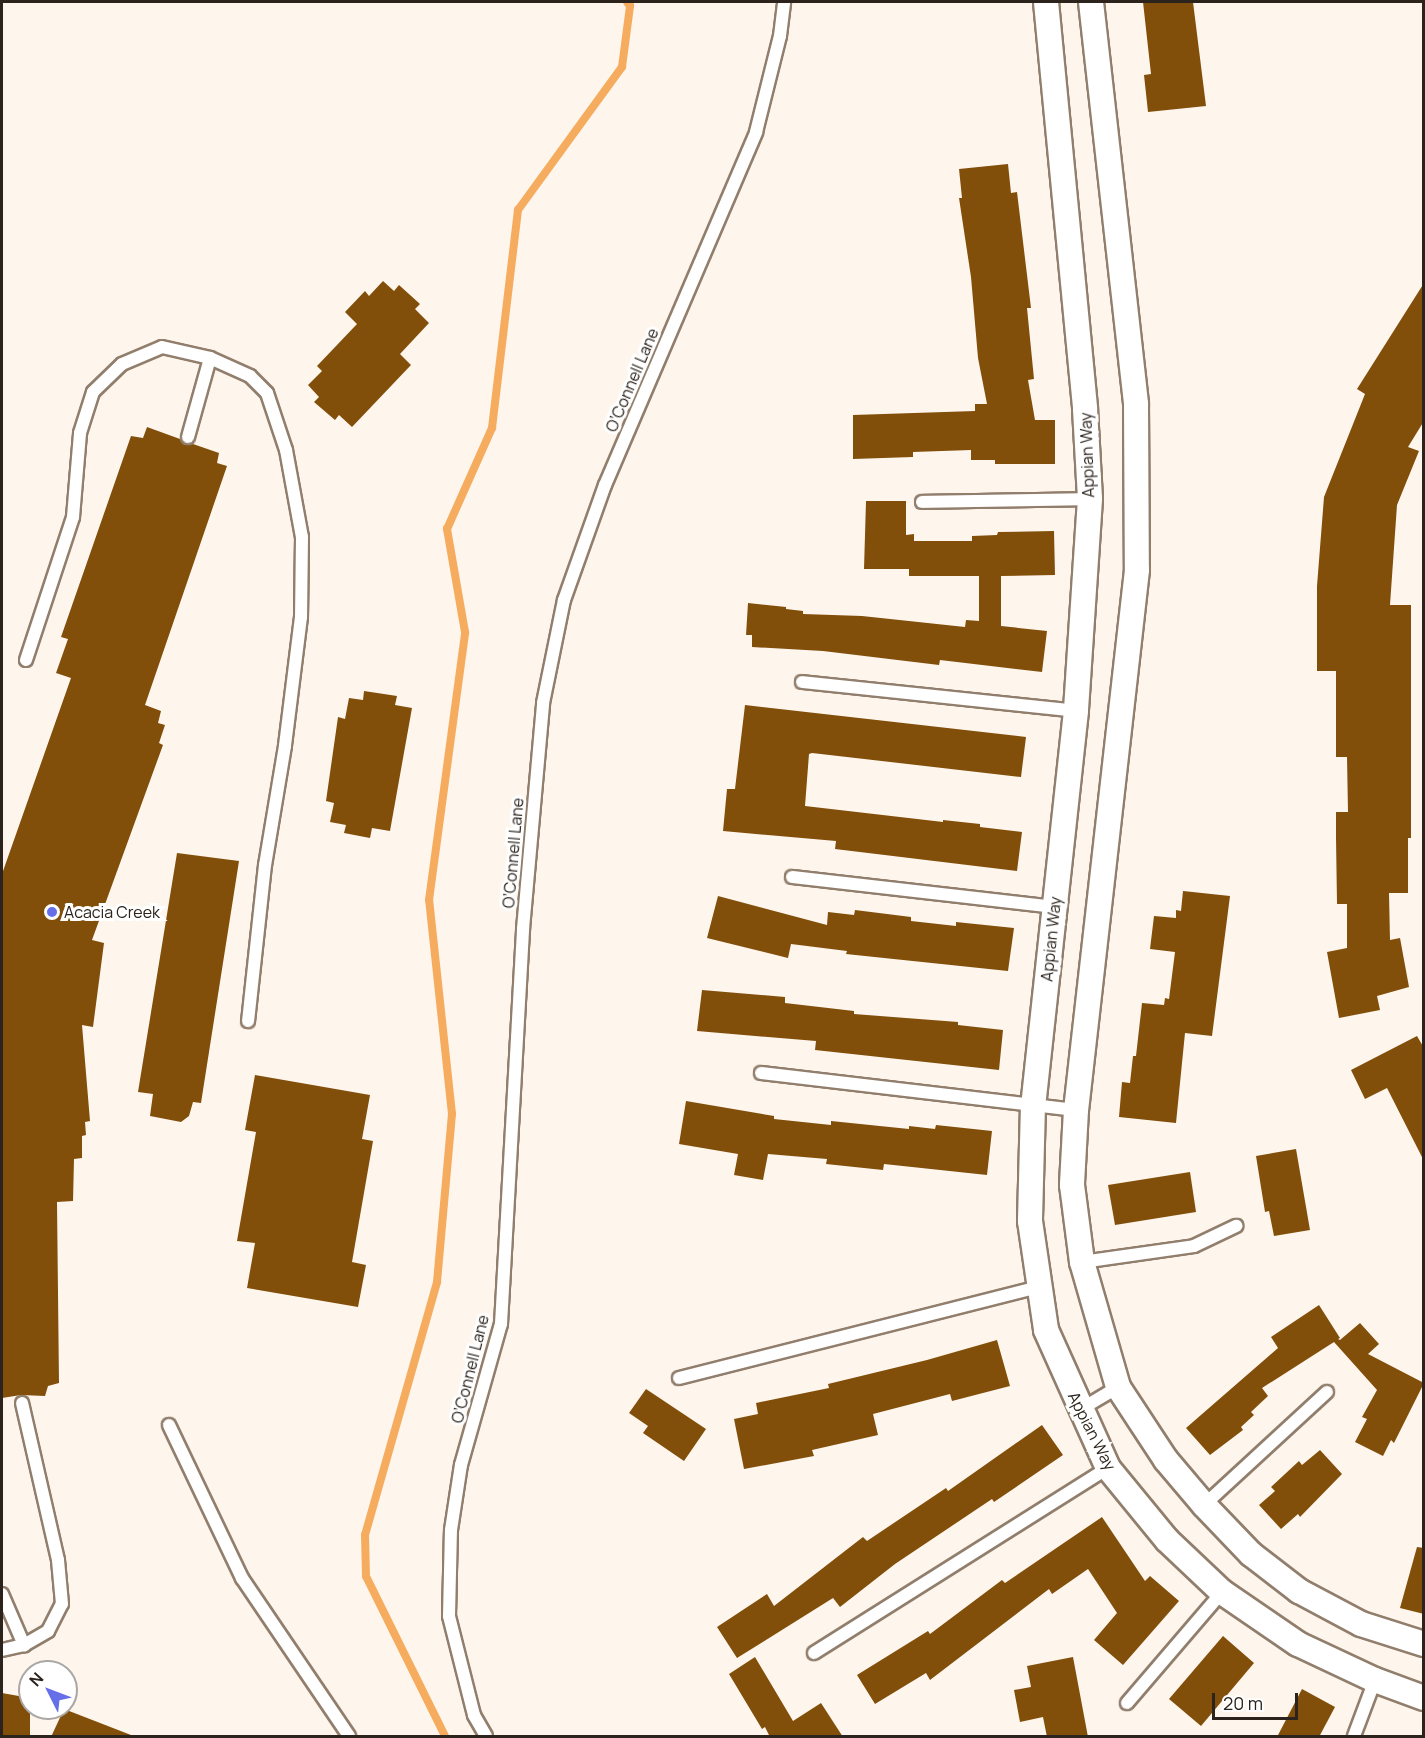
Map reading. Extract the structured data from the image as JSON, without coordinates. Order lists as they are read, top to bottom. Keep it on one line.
{"streets":{"street":["Appian Way"],"lane":["O’Connell Lane"]},"places":["Acacia Creek"],"scale_bar":"20 m","north":"top left"}
